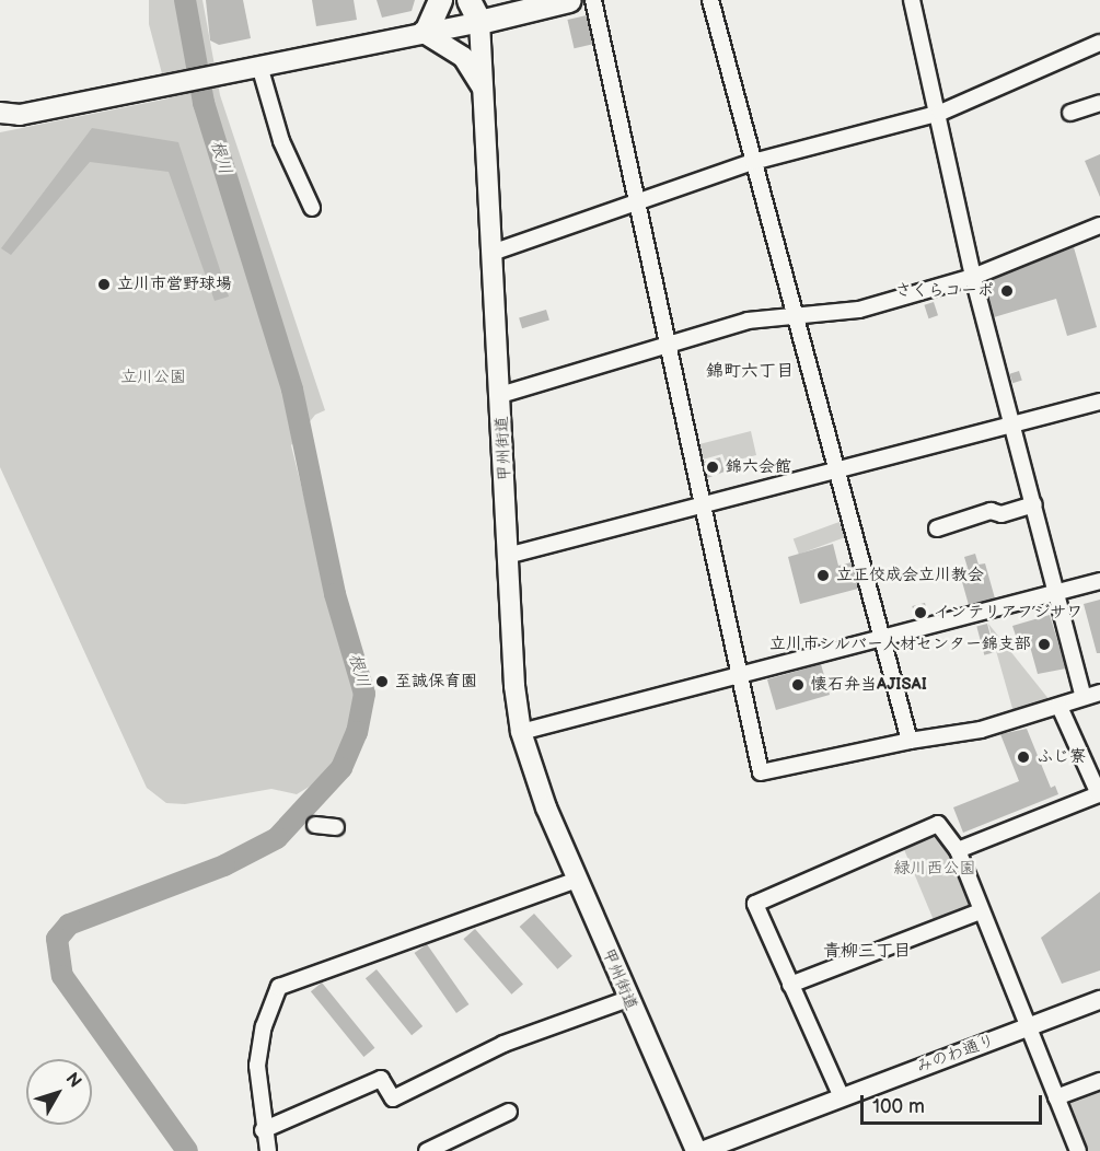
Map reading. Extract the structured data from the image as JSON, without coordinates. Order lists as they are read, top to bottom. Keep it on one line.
{"streets":{"main road":["甲州街道"],"street":["みのわ通り"]},"districts":["錦町六丁目","青柳三丁目"],"water":["根川"],"parks":["立川公園","緑川西公園"],"places":["立川市営野球場","さくらコーポ","錦六会館","立正佼成会立川教会","インテリアフジサワ","立川市シルバー人材センター錦支部","至誠保育園","懐石弁当AJISAI","ふじ寮"],"scale_bar":"100 m","north":"top right"}
